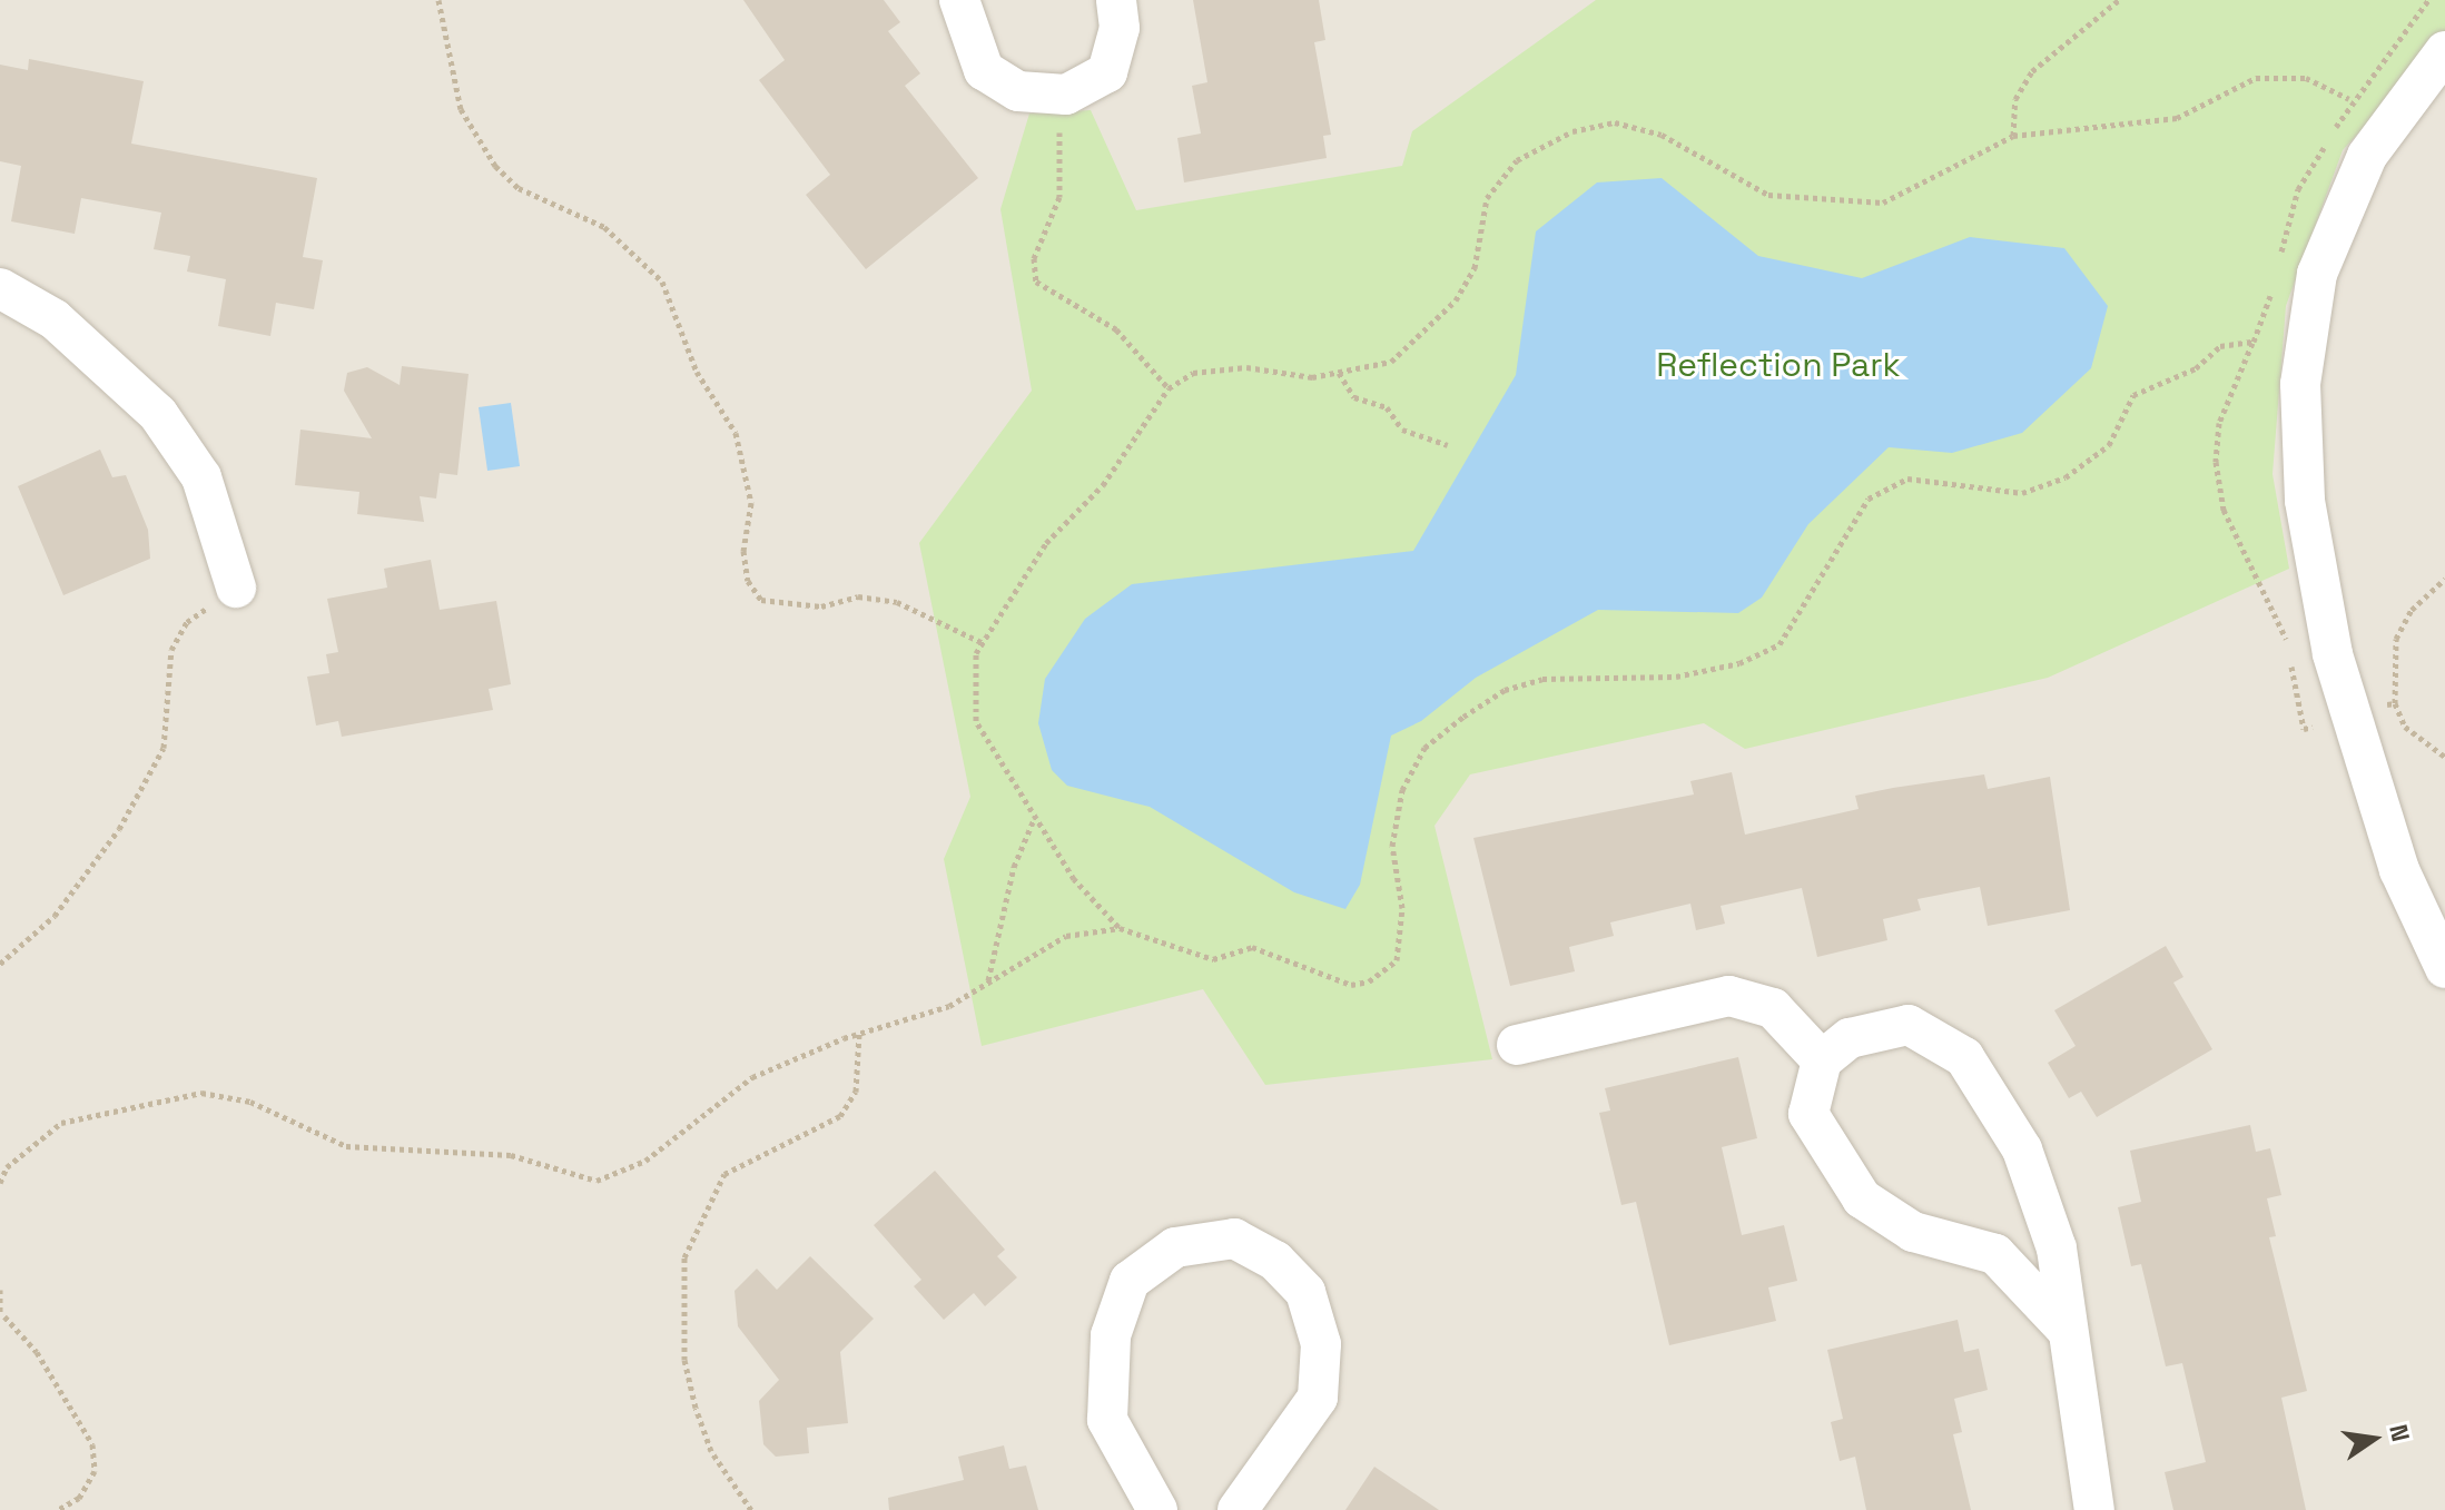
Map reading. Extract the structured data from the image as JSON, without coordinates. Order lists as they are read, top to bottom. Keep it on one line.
{"parks":["Reflection Park"],"north":"right"}
